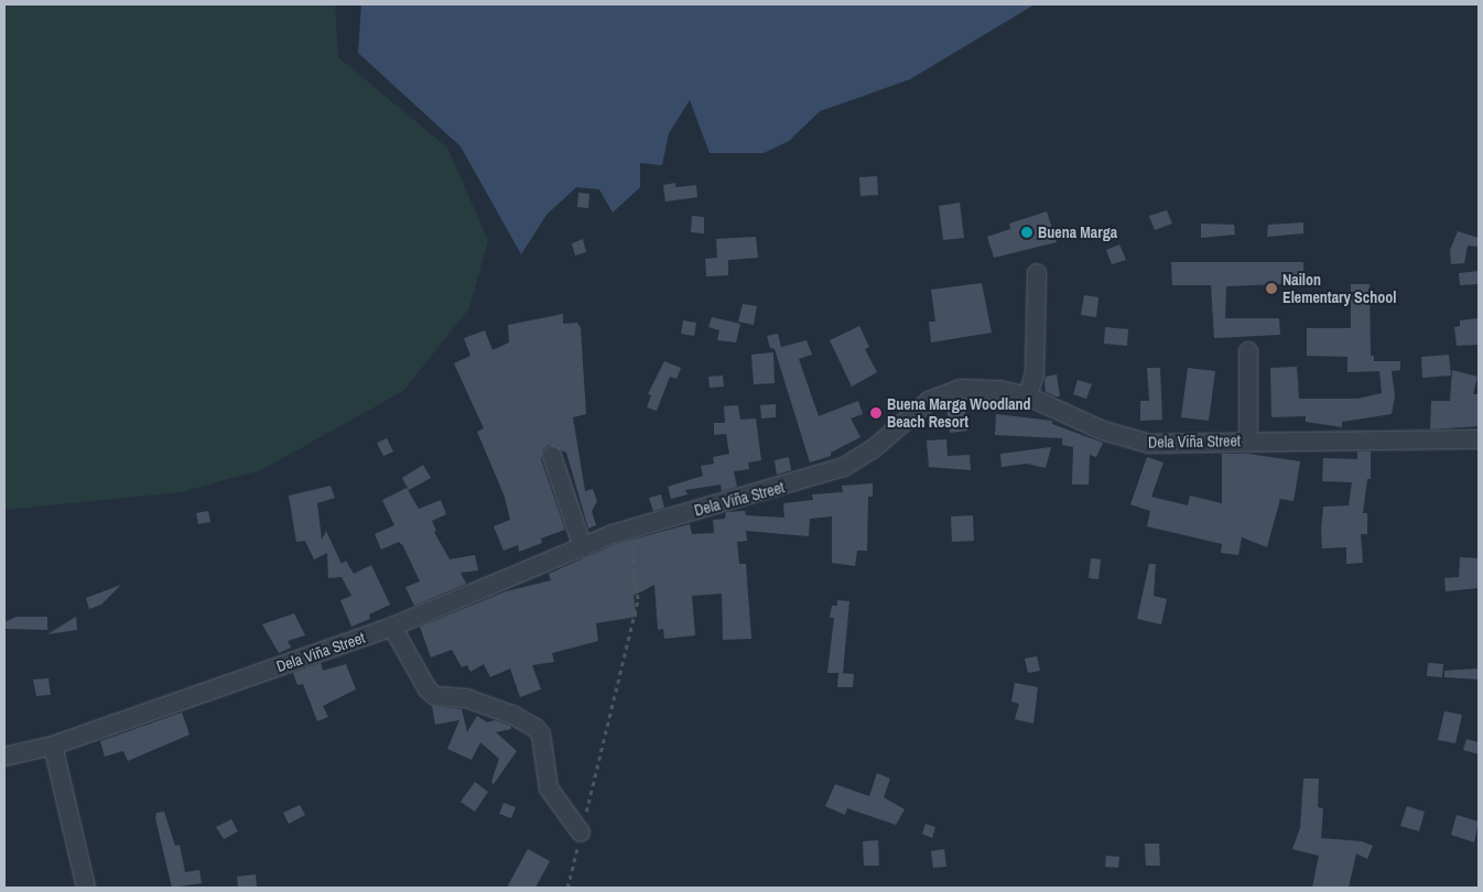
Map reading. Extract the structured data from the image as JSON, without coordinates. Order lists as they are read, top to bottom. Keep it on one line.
{"streets":{"street":["Dela Viña Street"]},"places":["Buena Marga","Nailon Elementary School","Buena Marga Woodland Beach Resort"]}
